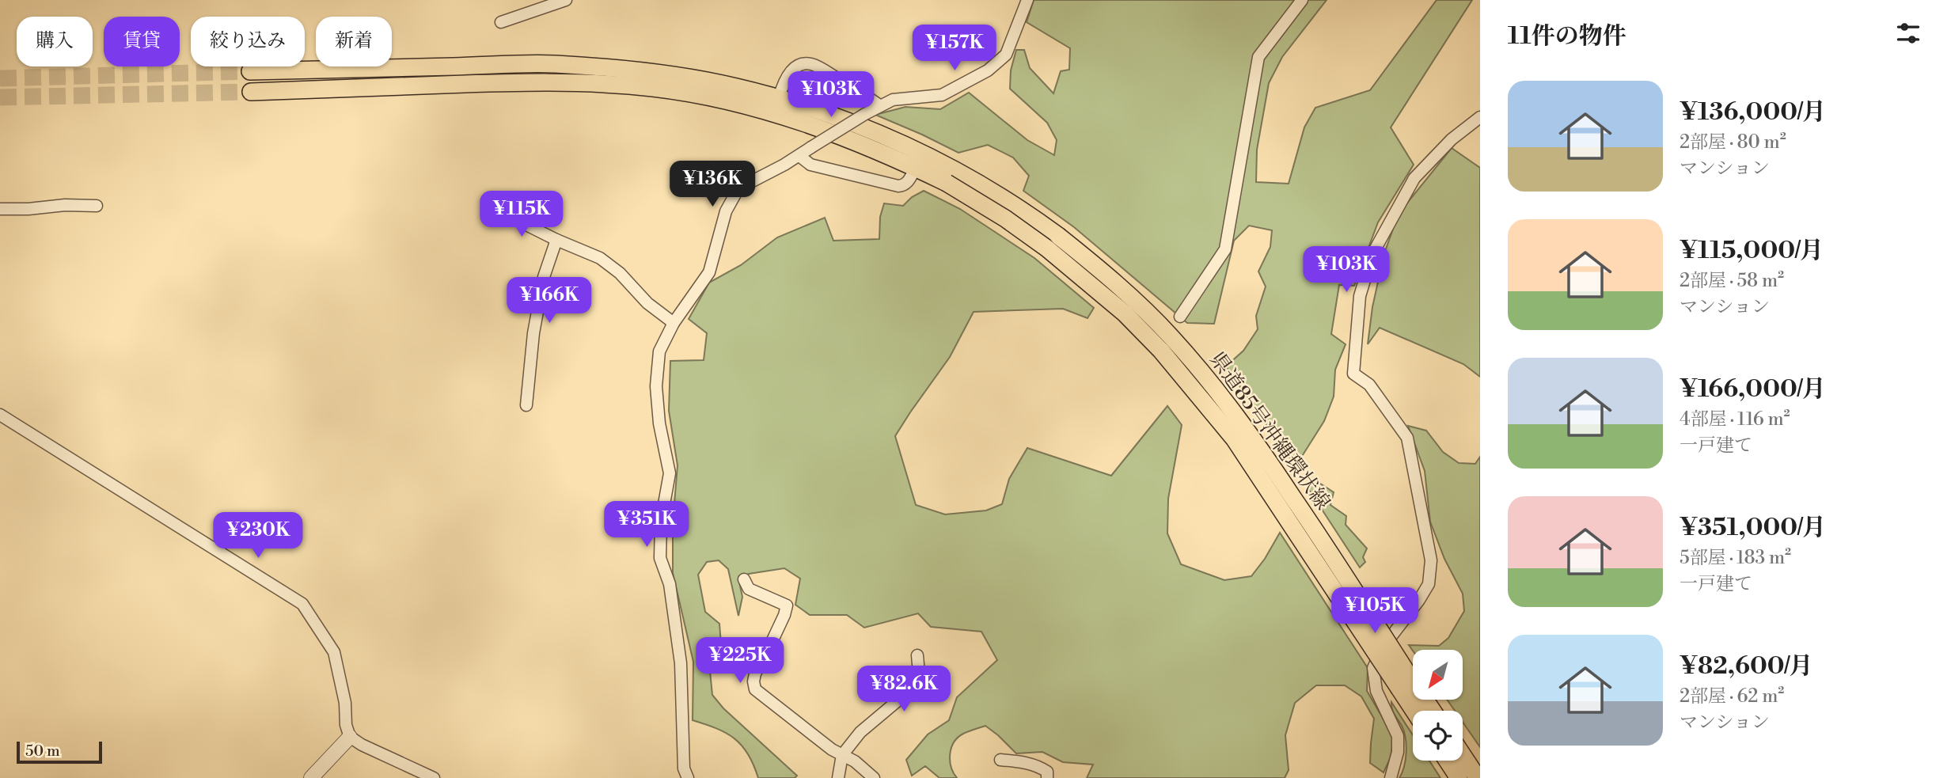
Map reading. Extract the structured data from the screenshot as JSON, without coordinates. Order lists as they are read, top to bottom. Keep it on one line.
{"streets":{"main road":["県道85号沖縄環状線"]},"scale_bar":"50 m","north":"bottom left","page":{"heading":"11件の物件","chip":["購入","賃貸","絞り込み","新着"],"price":["¥157K","¥103K","¥136K","¥115K","¥103K","¥166K","¥351K","¥230K","¥105K","¥225K","¥82.6K"],"list":[{"name":"¥136,000/月","note":"2部屋 · 80 m² · マンション"},{"name":"¥115,000/月","note":"2部屋 · 58 m² · マンション"},{"name":"¥166,000/月","note":"4部屋 · 116 m² · 一戸建て"},{"name":"¥351,000/月","note":"5部屋 · 183 m² · 一戸建て"},{"name":"¥82,600/月","note":"2部屋 · 62 m² · マンション"}],"scale":"50 m"}}
